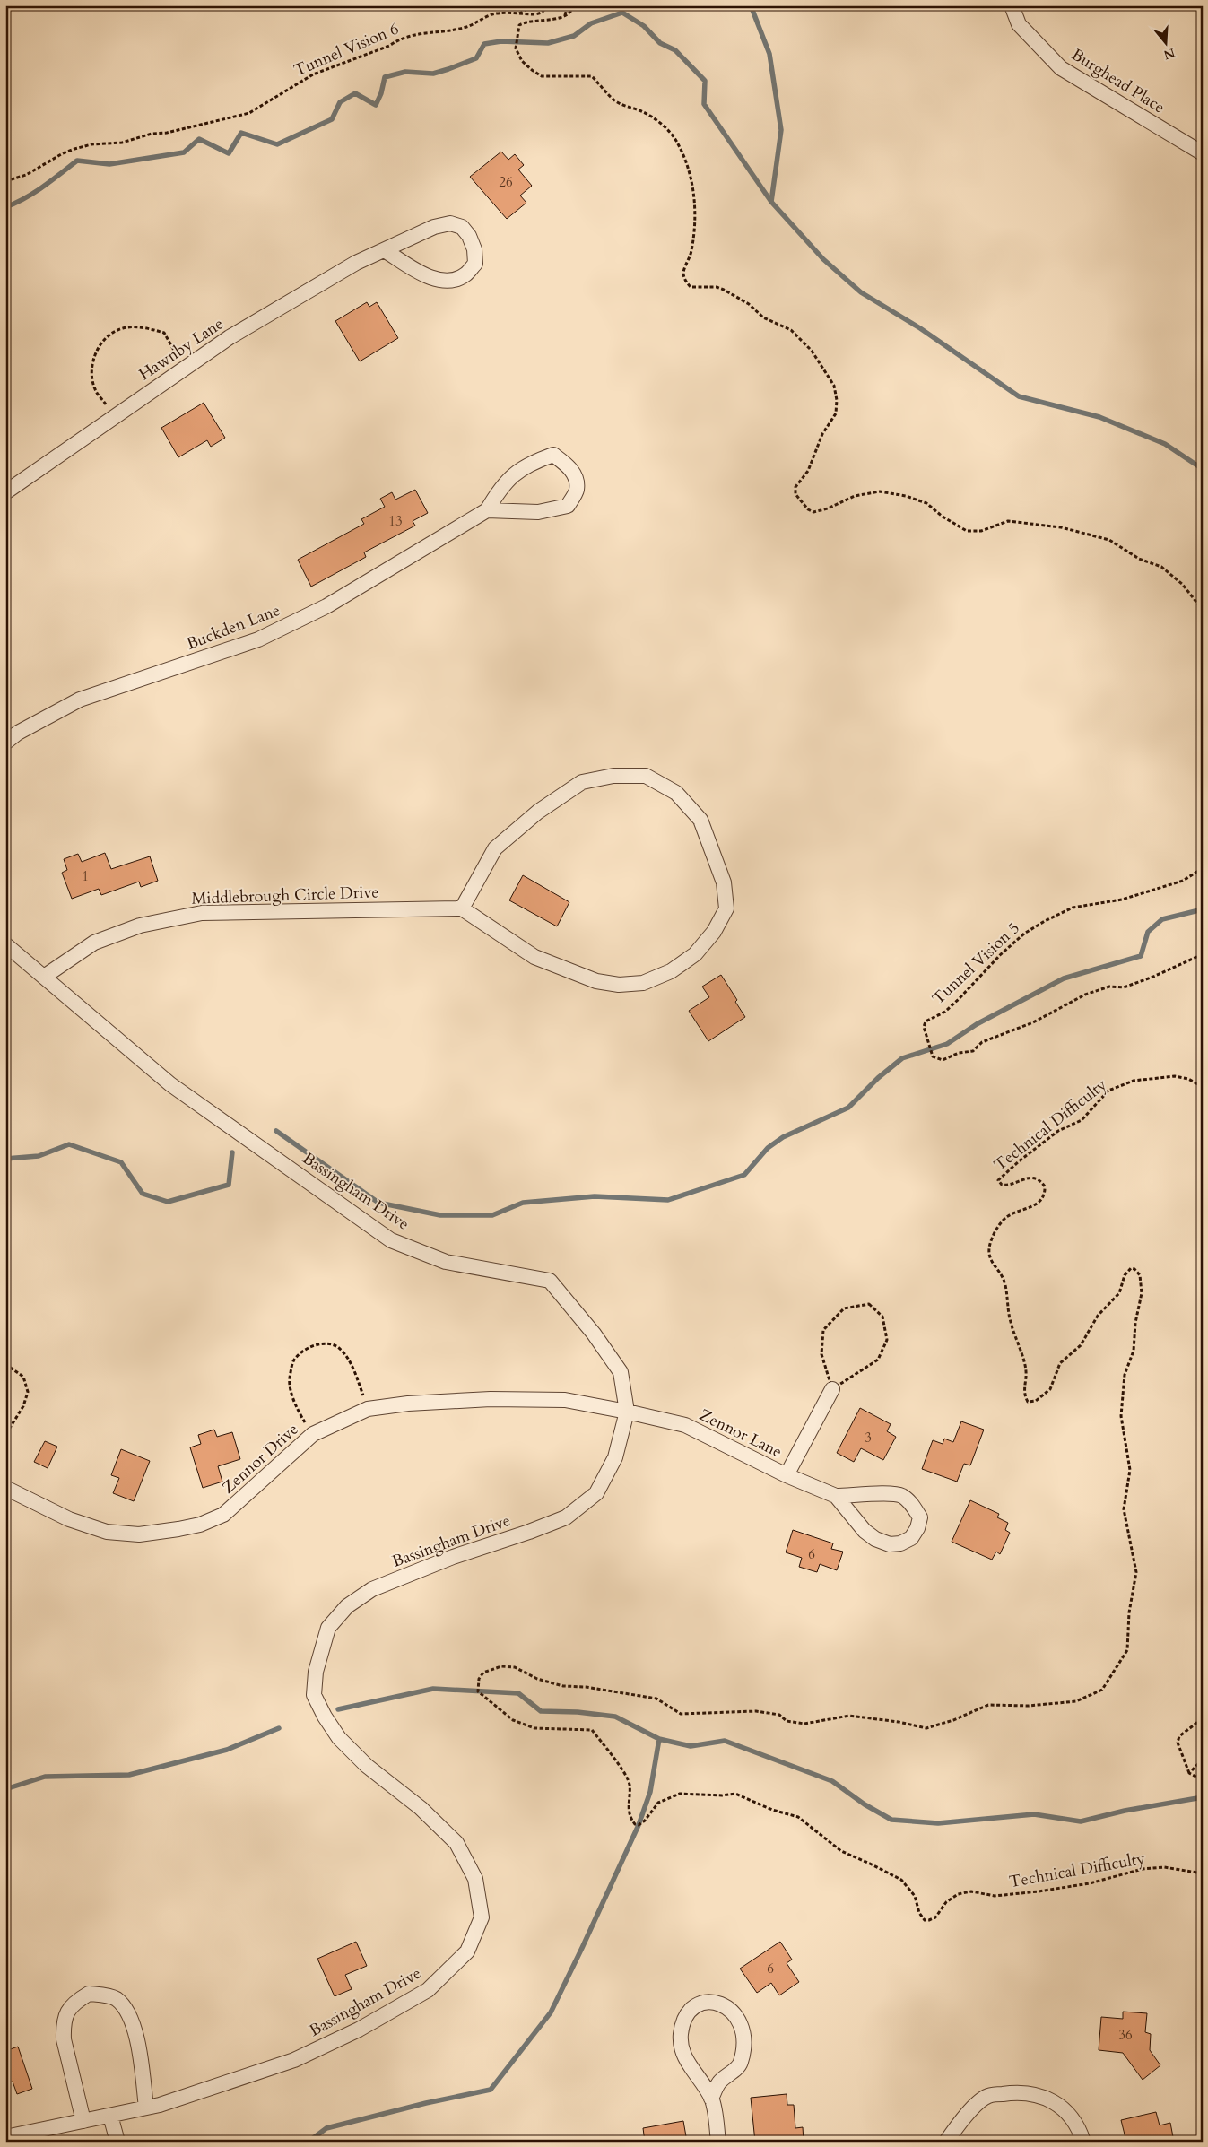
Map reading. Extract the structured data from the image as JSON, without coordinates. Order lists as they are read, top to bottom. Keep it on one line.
{"streets":{"street":["Burghead Place","Hawnby Lane","Buckden Lane","Middlebrough Circle Drive","Bassingham Drive","Zennor Lane","Zennor Drive"],"path":["Tunnel Vision 6","Tunnel Vision 5","Technical Difficulty"]},"crossings":[["Middlebrough Circle Drive","Bassingham Drive"],["Bassingham Drive","Zennor Lane"],["Bassingham Drive","Zennor Drive"],["Zennor Lane","Zennor Drive"]],"house_numbers":["26","13","1","3","6","6","36"],"north":"bottom"}
